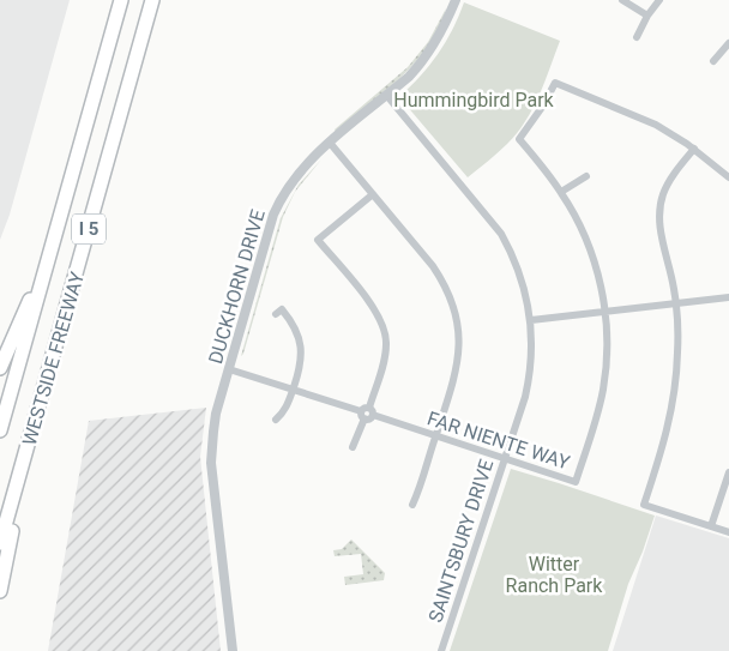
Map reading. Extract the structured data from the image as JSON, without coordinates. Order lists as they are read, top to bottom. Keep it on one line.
{"streets":{"highway":["I 5","WESTSIDE FREEWAY"],"street":["DUCKHORN DRIVE","FAR NIENTE WAY","SAINTSBURY DRIVE"]},"crossings":[["DUCKHORN DRIVE","FAR NIENTE WAY"],["DUCKHORN DRIVE","SAINTSBURY DRIVE"],["FAR NIENTE WAY","SAINTSBURY DRIVE"]],"parks":["Hummingbird Park","Witter Ranch Park"]}
